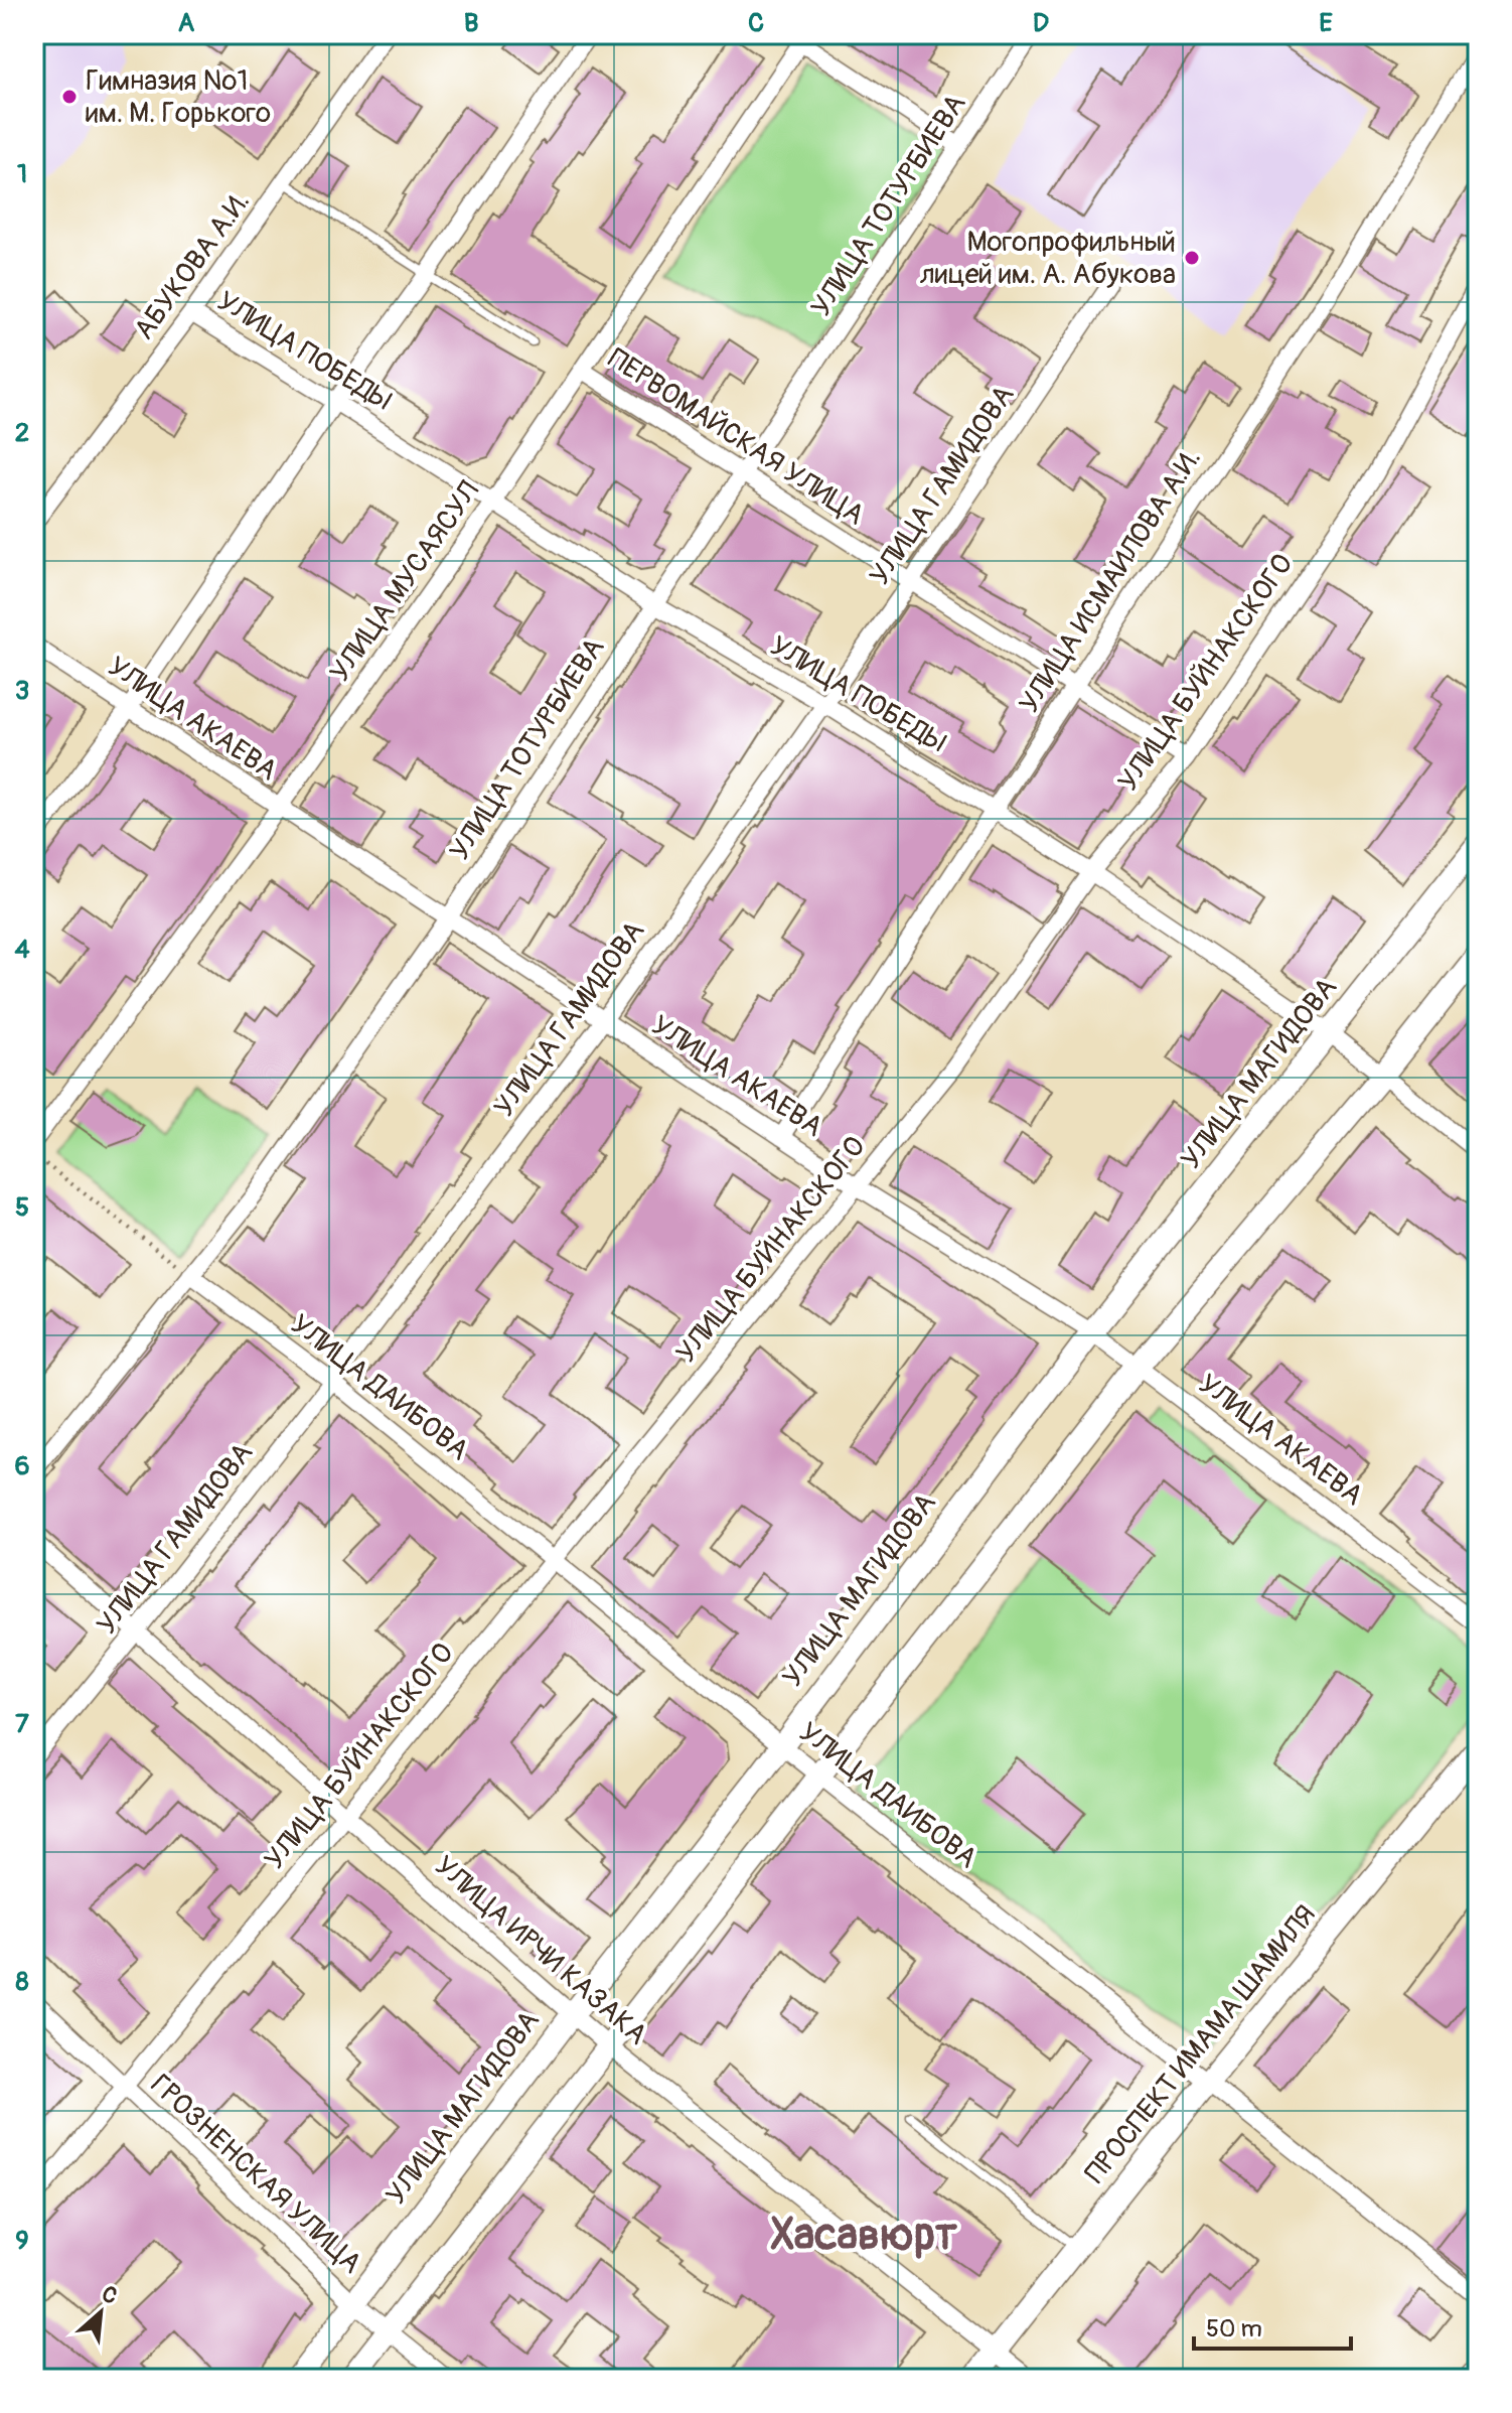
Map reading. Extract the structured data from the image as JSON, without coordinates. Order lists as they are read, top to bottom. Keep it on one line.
{"streets":{"main road":["УЛИЦА МАГИДОВА","ПРОСПЕКТ ИМАМА ШАМИЛЯ"],"street":["УЛИЦА ТОТУРБИЕВА","АБУКОВА А.И.","УЛИЦА ПОБЕДЫ","ПЕРВОМАЙСКАЯ УЛИЦА","УЛИЦА ГАМИДОВА","УЛИЦА ИСМАИЛОВА А.И.","УЛИЦА МУСАЯСУЛ","УЛИЦА БУЙНАКСКОГО","УЛИЦА АКАЕВА","УЛИЦА ДАИБОВА","УЛИЦА ИРЧИ КАЗАКА","ГРОЗНЕНСКАЯ УЛИЦА"]},"crossings":[["УЛИЦА ТОТУРБИЕВА","УЛИЦА ПОБЕДЫ"],["УЛИЦА ТОТУРБИЕВА","ПЕРВОМАЙСКАЯ УЛИЦА"],["УЛИЦА ТОТУРБИЕВА","УЛИЦА АКАЕВА"],["УЛИЦА ТОТУРБИЕВА","УЛИЦА ДАИБОВА"],["АБУКОВА А.И.","УЛИЦА ПОБЕДЫ"],["УЛИЦА ПОБЕДЫ","УЛИЦА ГАМИДОВА"],["УЛИЦА ПОБЕДЫ","УЛИЦА ИСМАИЛОВА А.И."],["УЛИЦА ПОБЕДЫ","УЛИЦА МУСАЯСУЛ"],["УЛИЦА ПОБЕДЫ","УЛИЦА БУЙНАКСКОГО"],["УЛИЦА ПОБЕДЫ","УЛИЦА МАГИДОВА"],["ПЕРВОМАЙСКАЯ УЛИЦА","УЛИЦА ГАМИДОВА"],["ПЕРВОМАЙСКАЯ УЛИЦА","УЛИЦА ИСМАИЛОВА А.И."],["ПЕРВОМАЙСКАЯ УЛИЦА","УЛИЦА МУСАЯСУЛ"],["ПЕРВОМАЙСКАЯ УЛИЦА","УЛИЦА БУЙНАКСКОГО"],["УЛИЦА ГАМИДОВА","УЛИЦА АКАЕВА"],["УЛИЦА ГАМИДОВА","УЛИЦА ДАИБОВА"],["УЛИЦА ГАМИДОВА","УЛИЦА ИРЧИ КАЗАКА"],["УЛИЦА ИСМАИЛОВА А.И.","УЛИЦА АКАЕВА"],["УЛИЦА МУСАЯСУЛ","УЛИЦА АКАЕВА"],["УЛИЦА БУЙНАКСКОГО","УЛИЦА АКАЕВА"],["УЛИЦА БУЙНАКСКОГО","УЛИЦА ДАИБОВА"],["УЛИЦА БУЙНАКСКОГО","УЛИЦА ИРЧИ КАЗАКА"],["УЛИЦА БУЙНАКСКОГО","ГРОЗНЕНСКАЯ УЛИЦА"],["УЛИЦА АКАЕВА","УЛИЦА МАГИДОВА"],["УЛИЦА МАГИДОВА","УЛИЦА ДАИБОВА"],["УЛИЦА МАГИДОВА","УЛИЦА ИРЧИ КАЗАКА"],["УЛИЦА МАГИДОВА","ГРОЗНЕНСКАЯ УЛИЦА"],["УЛИЦА ДАИБОВА","ПРОСПЕКТ ИМАМА ШАМИЛЯ"],["УЛИЦА ИРЧИ КАЗАКА","ПРОСПЕКТ ИМАМА ШАМИЛЯ"]],"districts":["Хасавюрт"],"places":["Гимназия №1 им. М. Горького","Могопрофильный лицей им. А. Абукова"],"scale_bar":"50 m","north":"top right","grid":{"columns":["A","B","C","D","E"],"rows":["1","2","3","4","5","6","7","8","9"]}}
